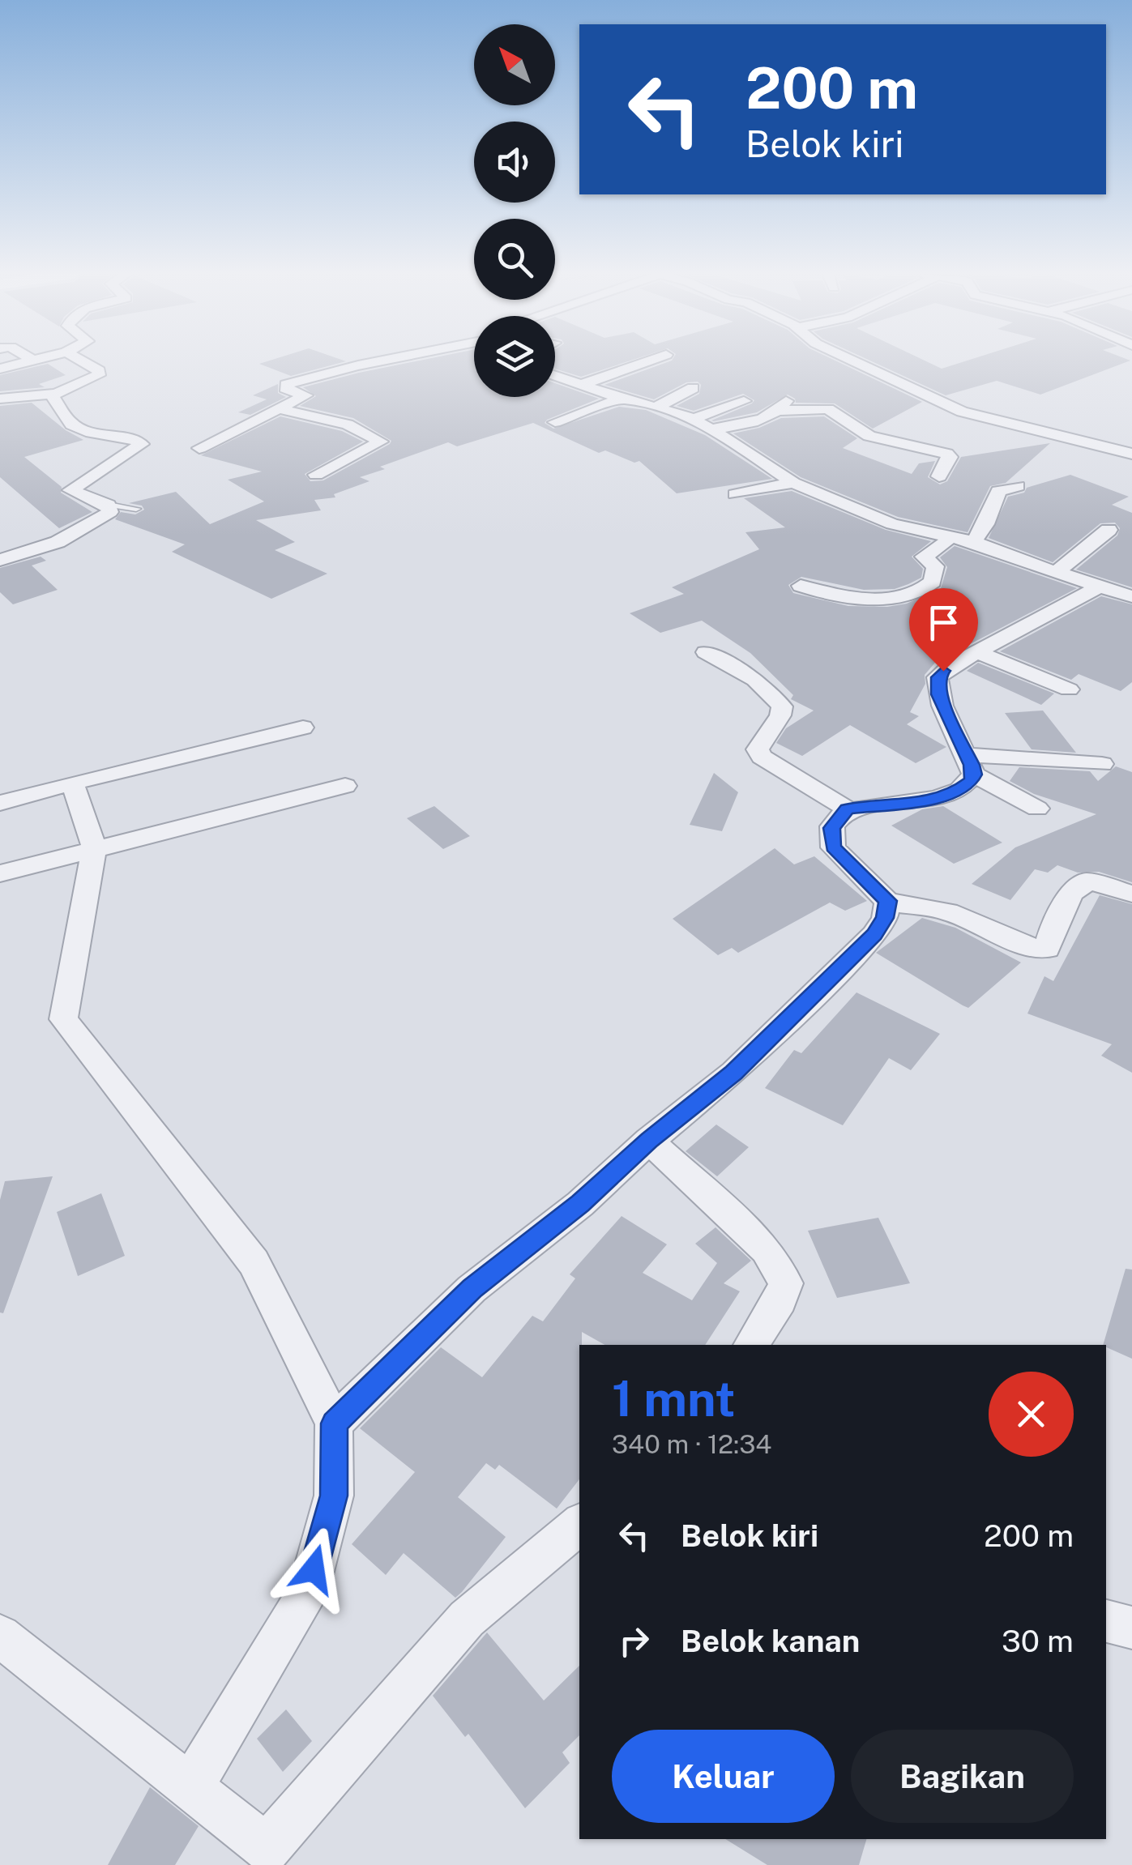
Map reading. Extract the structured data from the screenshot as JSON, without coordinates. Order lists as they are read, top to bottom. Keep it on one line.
{"north":"top left","page":{"turn":["200 m","Belok kiri"],"heading":["1 mnt","340 m · 12:34"],"list":[{"name":"Belok kiri","value":"200 m"},{"name":"Belok kanan","value":"30 m"}],"buttons":["Keluar","Bagikan"]}}
